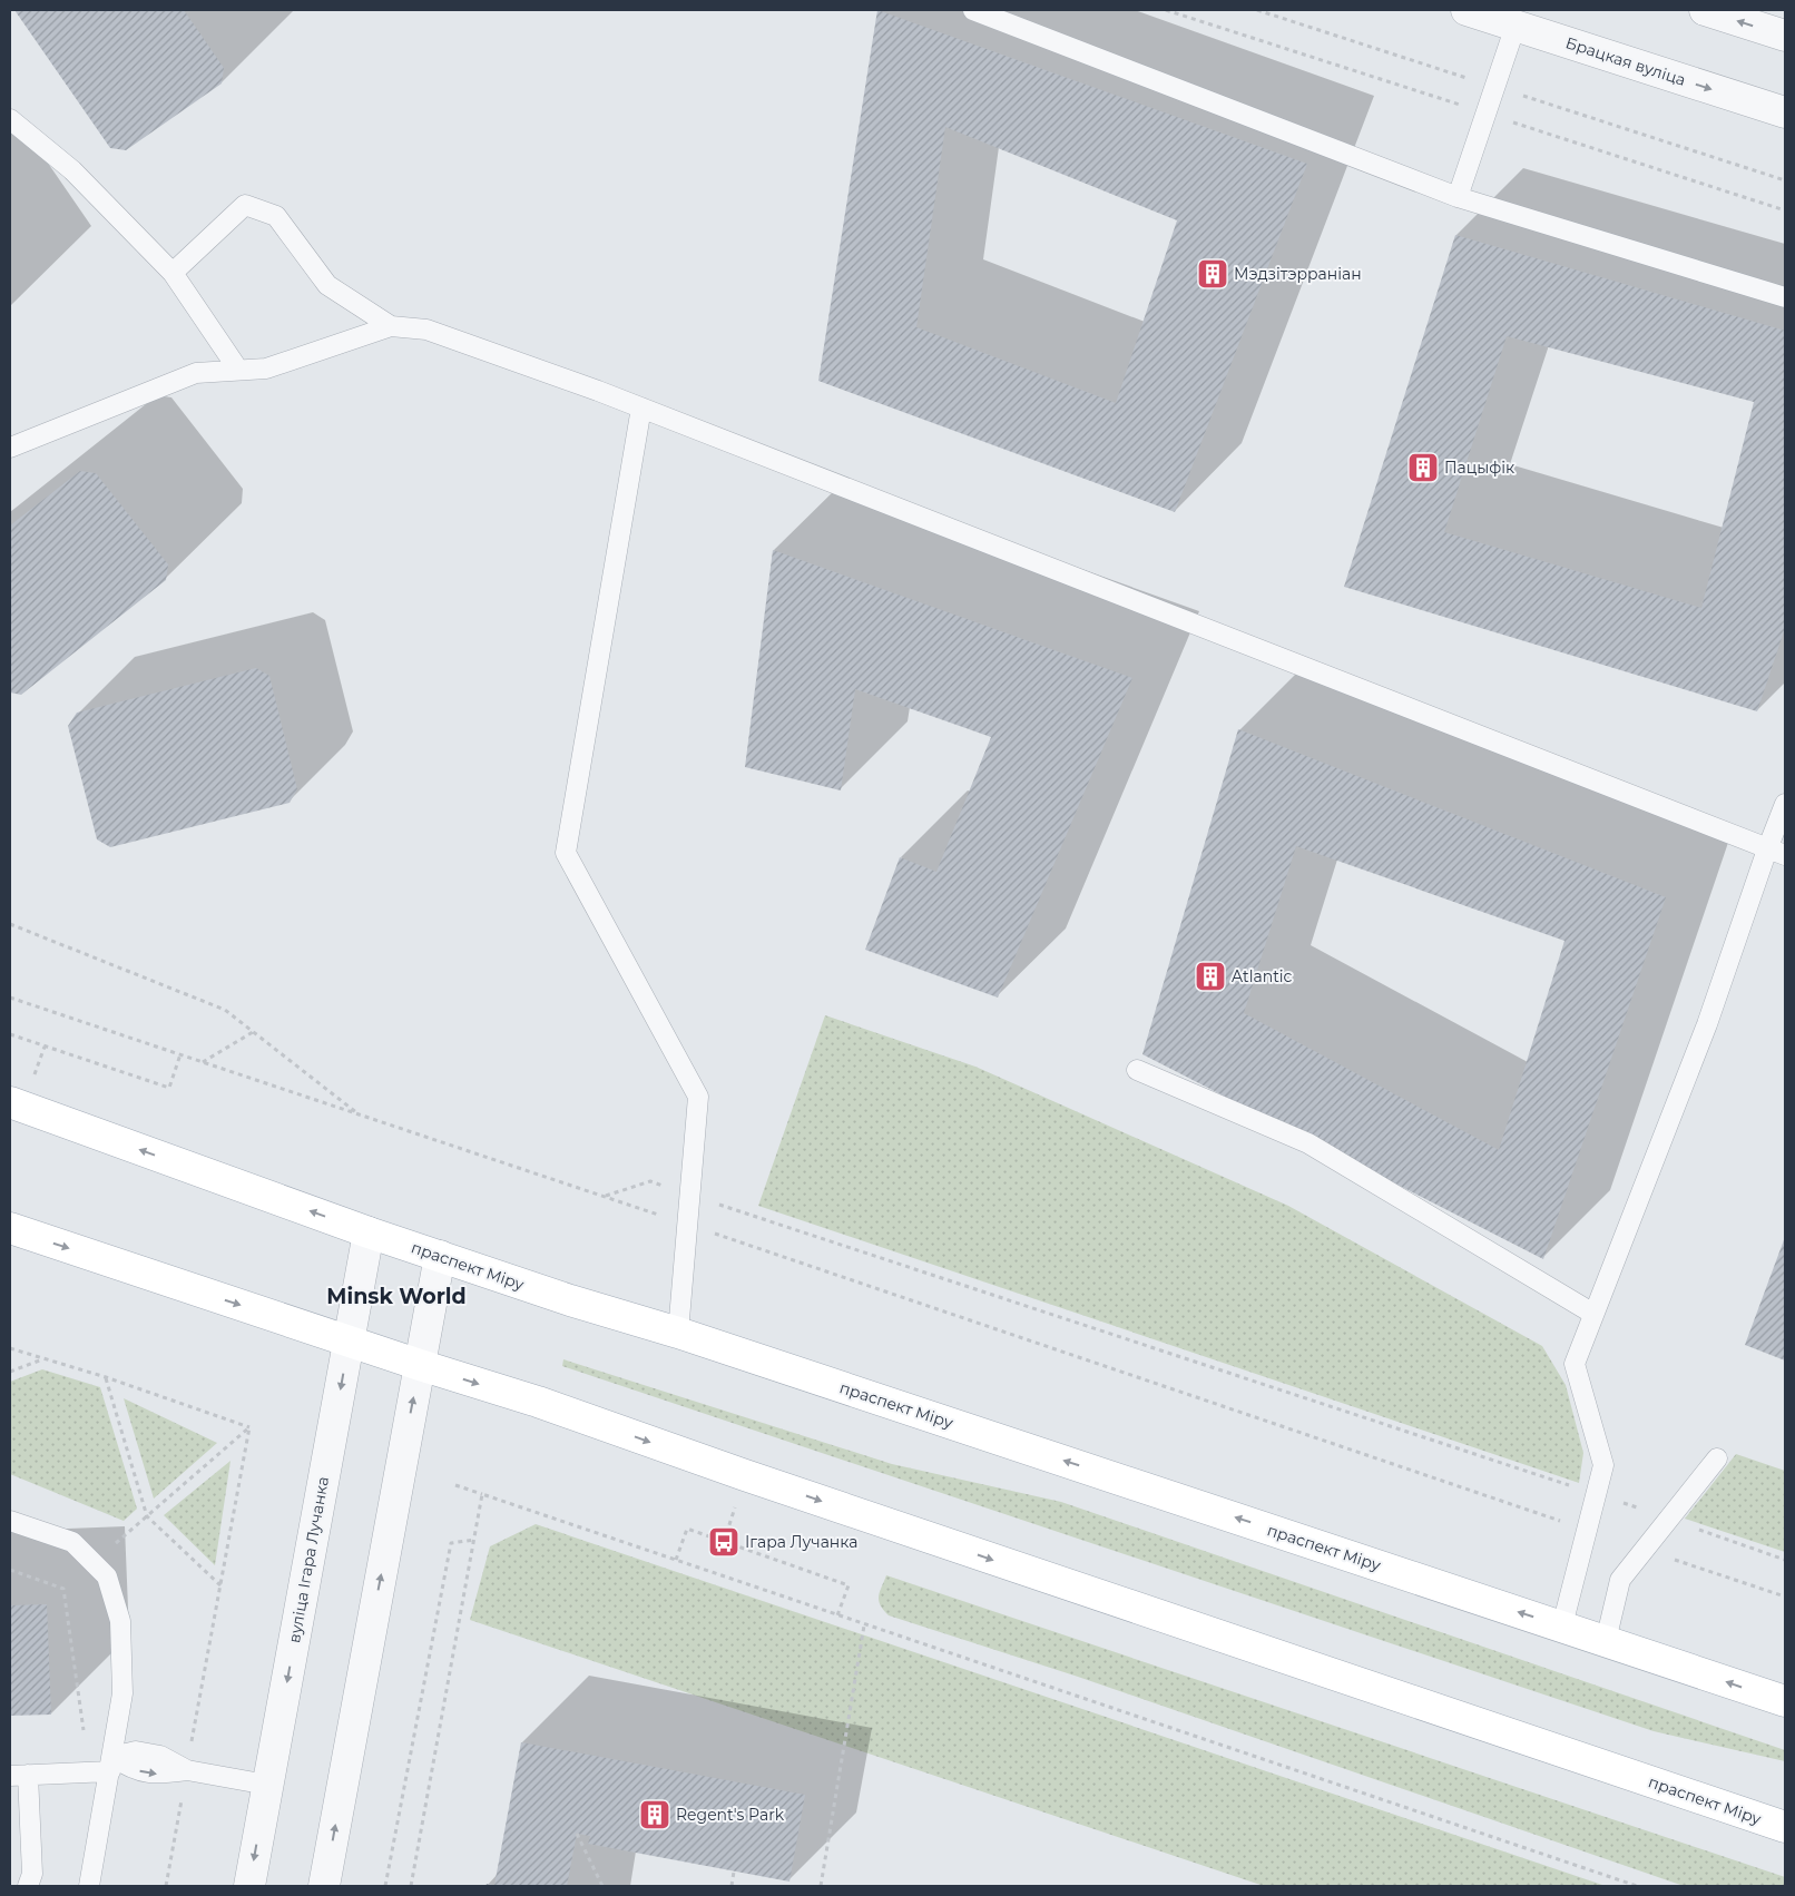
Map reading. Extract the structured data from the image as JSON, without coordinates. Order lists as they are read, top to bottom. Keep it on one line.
{"streets":{"main road":["праспект Міру"],"street":["Брацкая вуліца","вуліца Ігара Лучанка"]},"crossings":[["праспект Міру","вуліца Ігара Лучанка"]],"one_way":["Брацкая вуліца"],"districts":["Minsk World"],"places":{"building":["Мэдзітэрраніан","Пацыфік","Atlantic","Regent's Park"],"bus stop":["Ігара Лучанка"]}}
